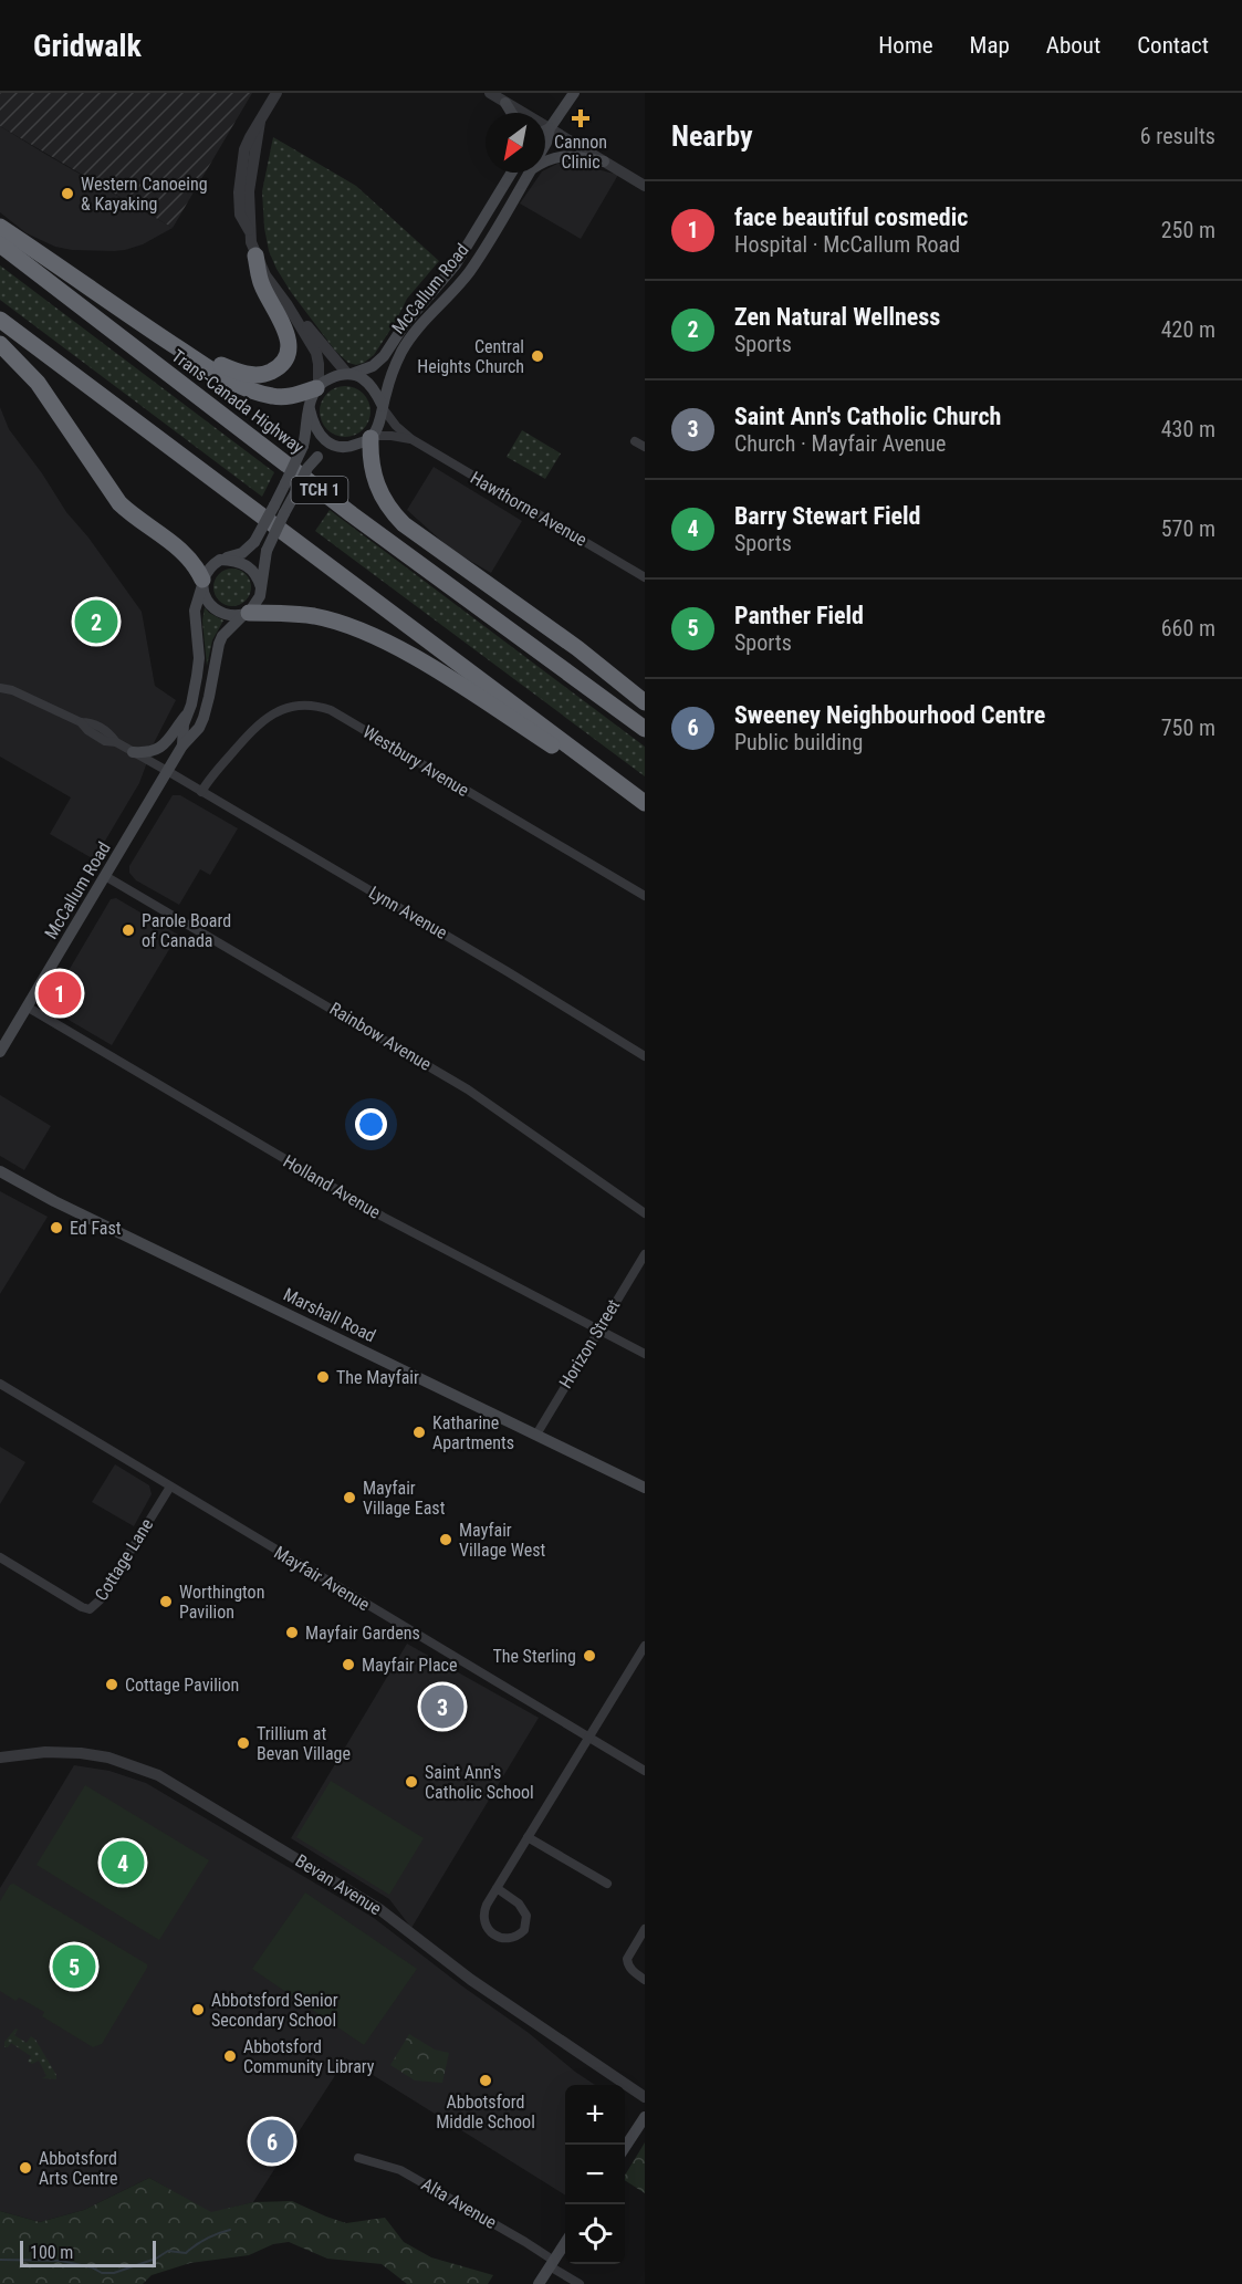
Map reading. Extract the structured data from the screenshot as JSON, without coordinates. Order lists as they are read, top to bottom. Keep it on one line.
{"streets":{"highway":["Trans-Canada Highway","TCH 1"],"main road":["McCallum Road","Marshall Road"],"street":["Hawthorne Avenue","Westbury Avenue","Lynn Avenue","Rainbow Avenue","Holland Avenue","Horizon Street","Cottage Lane","Mayfair Avenue","Bevan Avenue","Alta Avenue"]},"crossings":[["McCallum Road","Hawthorne Avenue"],["McCallum Road","Lynn Avenue"],["McCallum Road","Rainbow Avenue"],["McCallum Road","Holland Avenue"],["Westbury Avenue","Lynn Avenue"],["Holland Avenue","Horizon Street"],["Marshall Road","Horizon Street"],["Cottage Lane","Mayfair Avenue"]],"places":{"health":["Cannon Clinic"],"other":["Western Canoeing & Kayaking","Central Heights Church","Parole Board of Canada","Ed Fast","The Mayfair","Katharine Apartments","Mayfair Village East","Mayfair Village West","Worthington Pavilion","Mayfair Gardens","The Sterling","Mayfair Place","Cottage Pavilion","Trillium at Bevan Village","Saint Ann's Catholic School","Abbotsford Senior Secondary School","Abbotsford Community Library","Abbotsford Middle School","Abbotsford Arts Centre"]},"scale_bar":"100 m","north":"bottom left","page":{"header":"Gridwalk","nav":["Home","Map","About","Contact"],"heading":["Nearby","6 results"],"list":[{"mark":"1","name":"face beautiful cosmedic","note":"Hospital · McCallum Road","value":"250 m"},{"mark":"2","name":"Zen Natural Wellness","note":"Sports","value":"420 m"},{"mark":"3","name":"Saint Ann's Catholic Church","note":"Church · Mayfair Avenue","value":"430 m"},{"mark":"4","name":"Barry Stewart Field","note":"Sports","value":"570 m"},{"mark":"5","name":"Panther Field","note":"Sports","value":"660 m"},{"mark":"6","name":"Sweeney Neighbourhood Centre","note":"Public building","value":"750 m"}],"pins":["2","1","3","4","5","6"],"map_buttons":["+","−"],"scale":"100 m"}}
